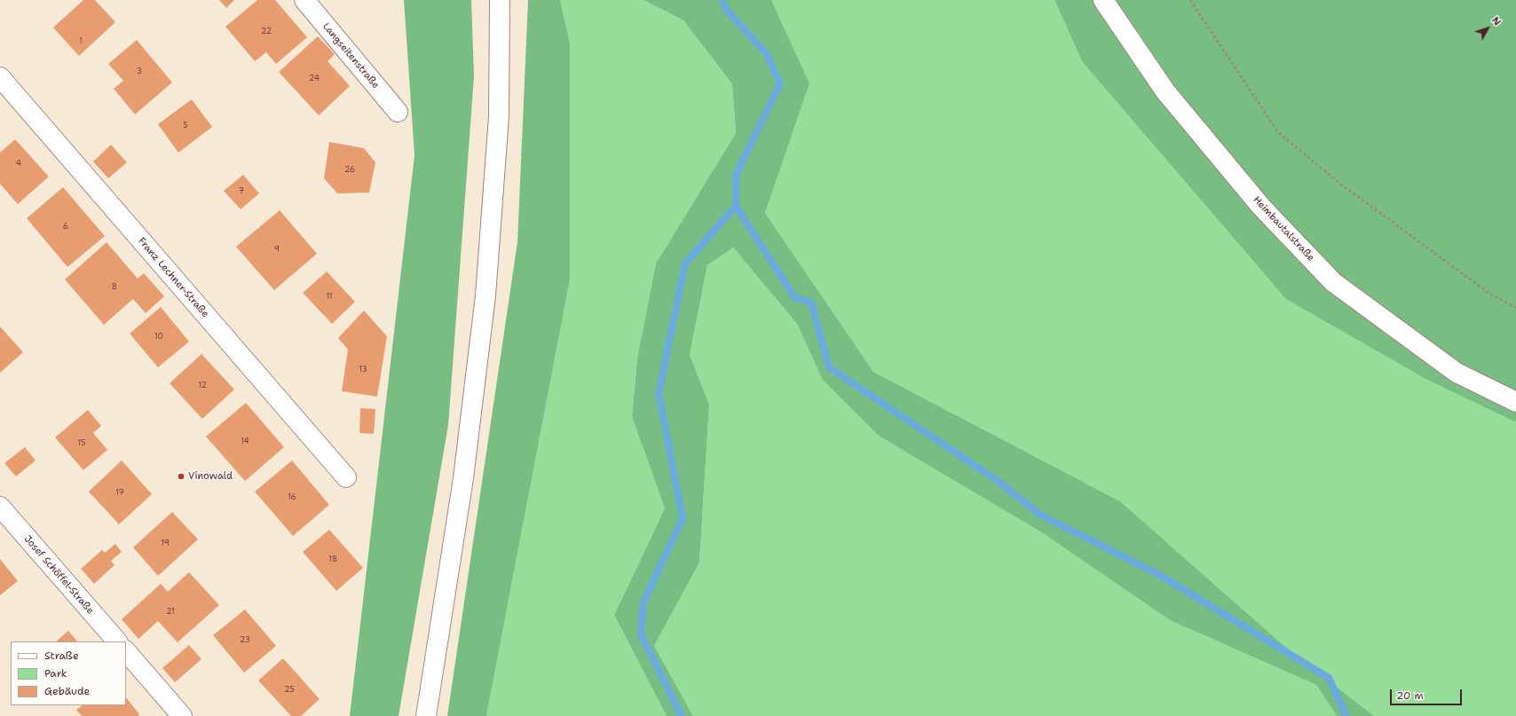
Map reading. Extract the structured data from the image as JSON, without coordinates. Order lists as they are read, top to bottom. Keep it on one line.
{"streets":{"street":["Langseitenstraße","Heimbautalstraße","Franz Lechner-Straße","Josef Schöffel-Straße"]},"places":["Vinowald"],"house_numbers":["22","1","3","24","5","4","26","7","6","9","8","11","10","13","12","14","15","17","16","19","18","21","23","25"],"legend":["Straße","Park","Gebäude"],"scale_bar":"20 m","north":"top right"}
